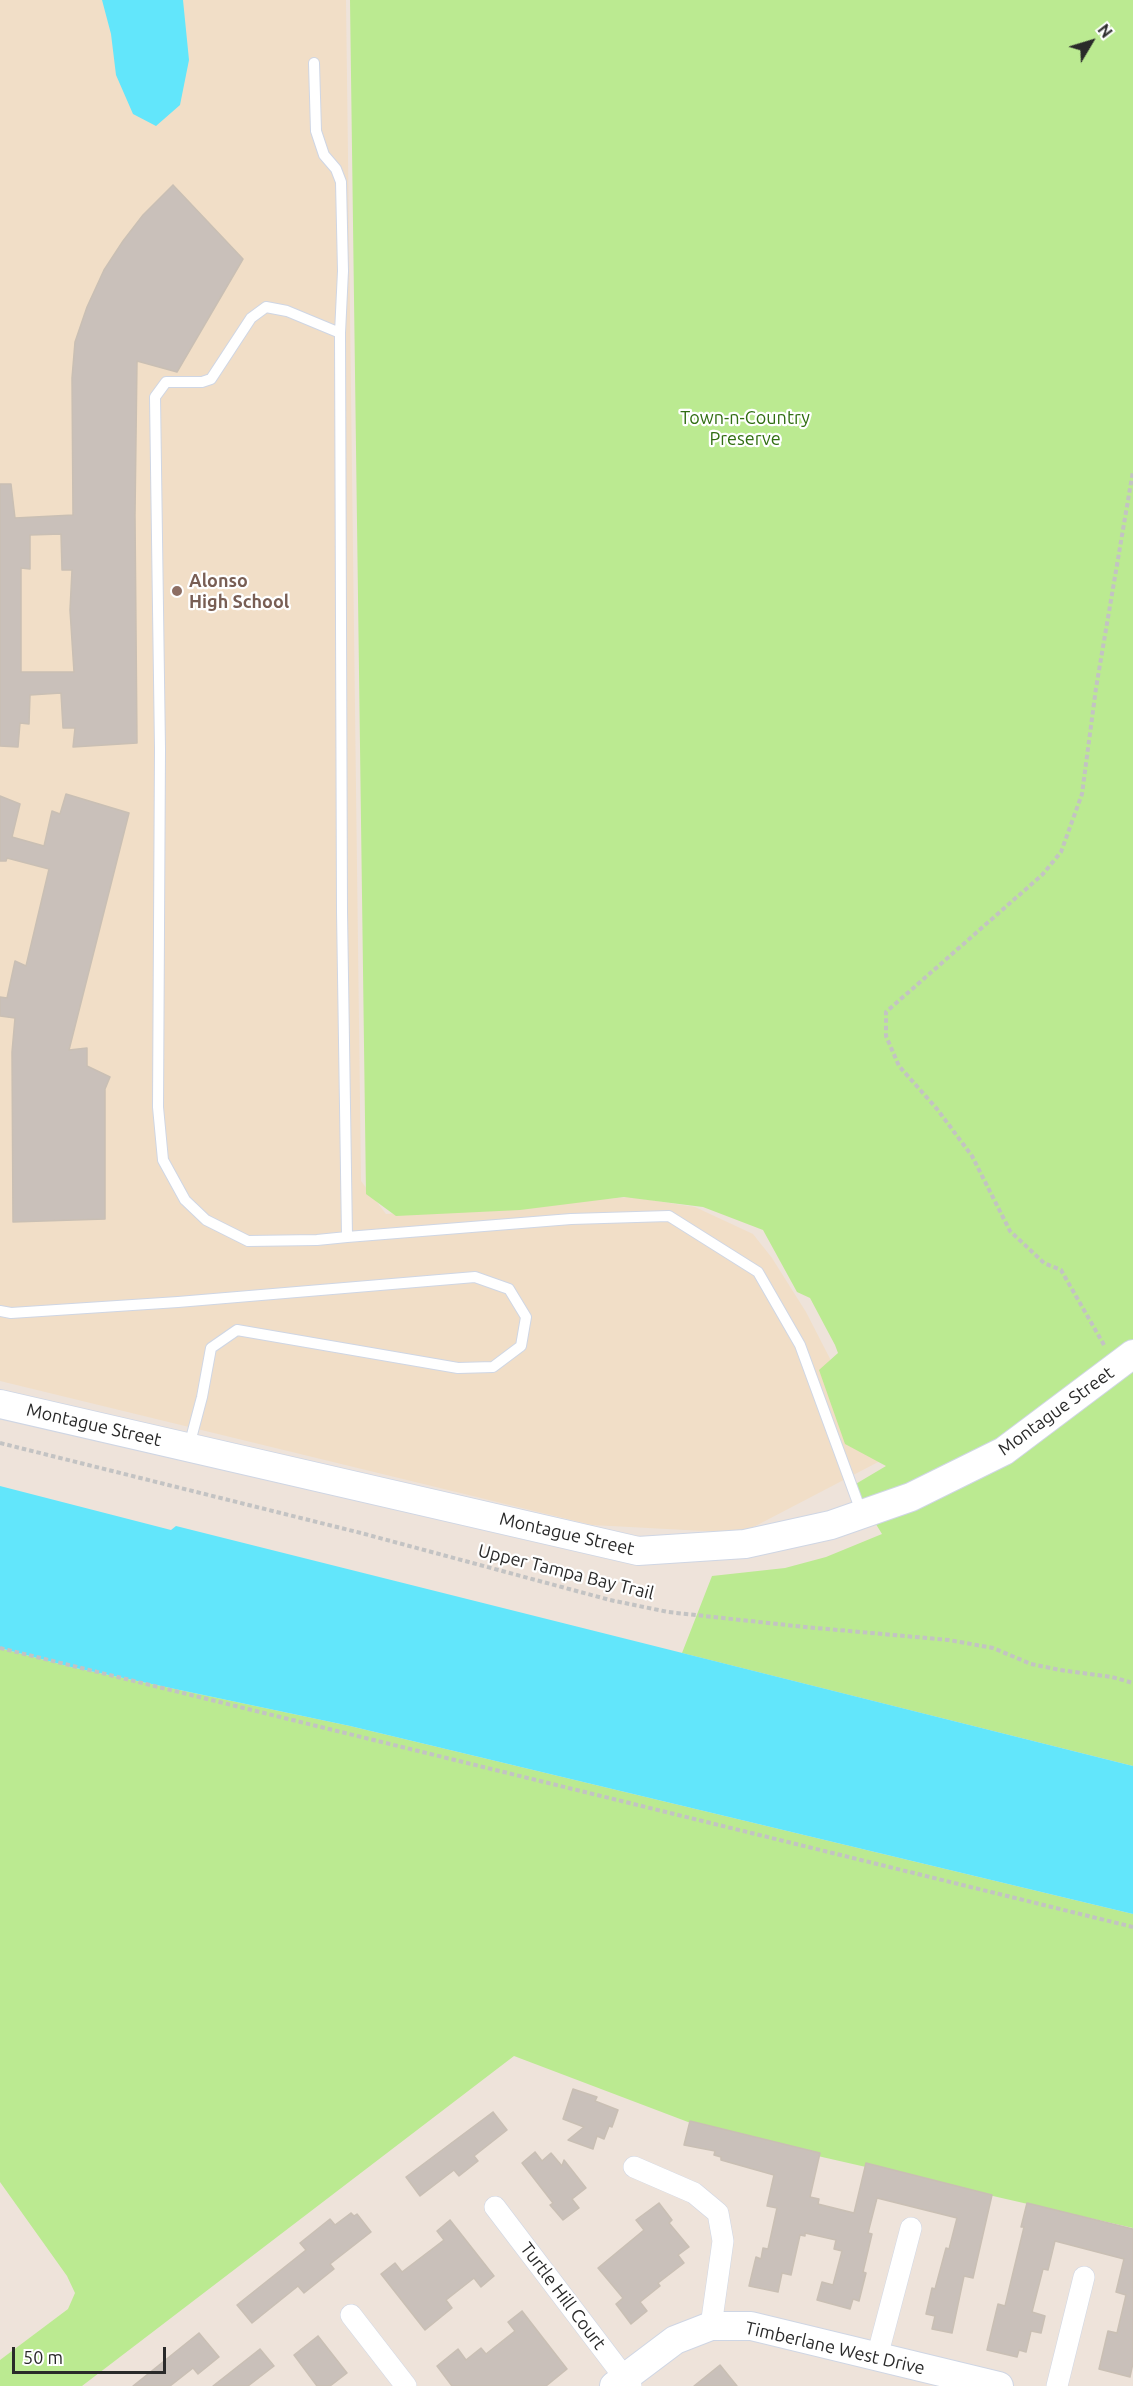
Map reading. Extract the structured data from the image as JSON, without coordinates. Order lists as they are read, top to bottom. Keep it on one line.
{"streets":{"street":["Montague Street","Turtle Hill Court","Timberlane West Drive"],"path":["Upper Tampa Bay Trail"]},"crossings":[["Turtle Hill Court","Timberlane West Drive"]],"parks":["Town-n-Country Preserve"],"places":["Alonso High School"],"scale_bar":"50 m","north":"top right"}
